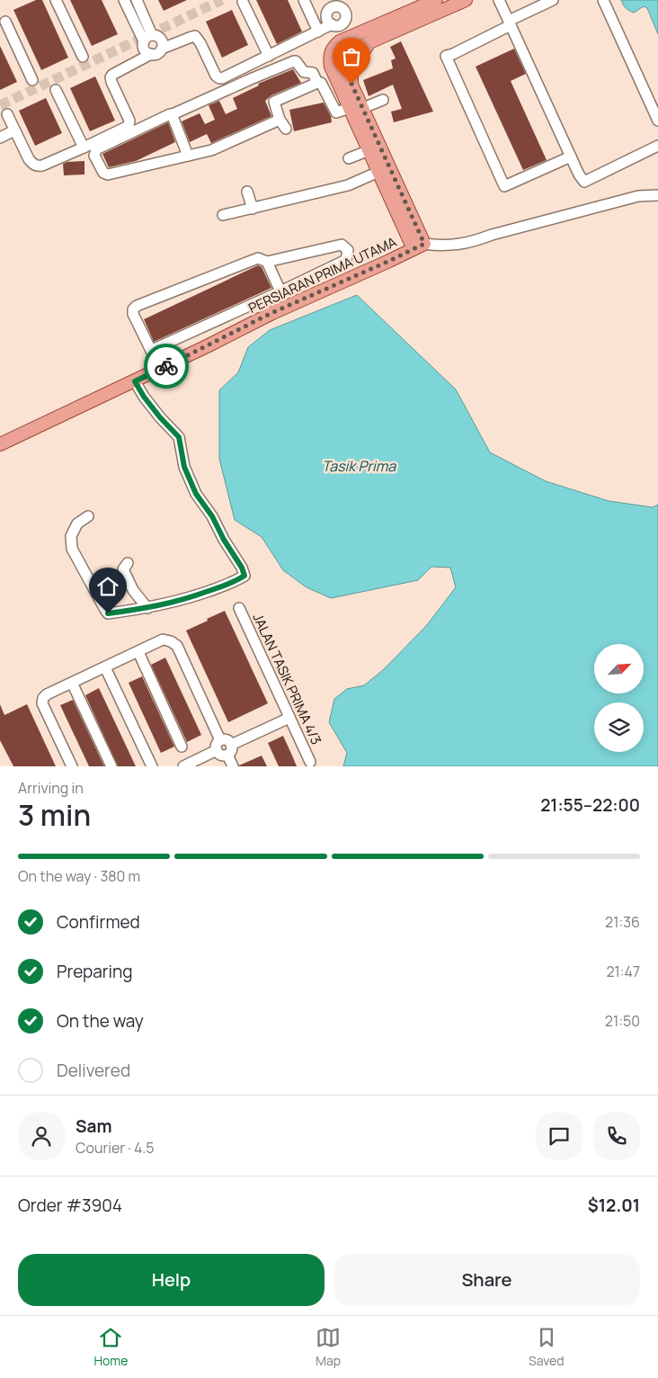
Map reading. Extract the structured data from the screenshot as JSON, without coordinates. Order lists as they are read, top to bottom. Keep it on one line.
{"streets":{"main road":["PERSIARAN PRIMA UTAMA"],"street":["JALAN TASIK PRIMA 4/3"]},"water":["Tasik Prima"],"north":"top right","page":{"heading":["3 min","Arriving in","21:55–22:00"],"panel":["Sam","Courier · 4.5","Order #3904","$12.01"],"bar":"On the way · 380 m","list":[["Confirmed","21:36"],["Preparing","21:47"],["On the way","21:50"],"Delivered"],"buttons":["Help","Share"],"tabs":["Home","Map","Saved"]}}
